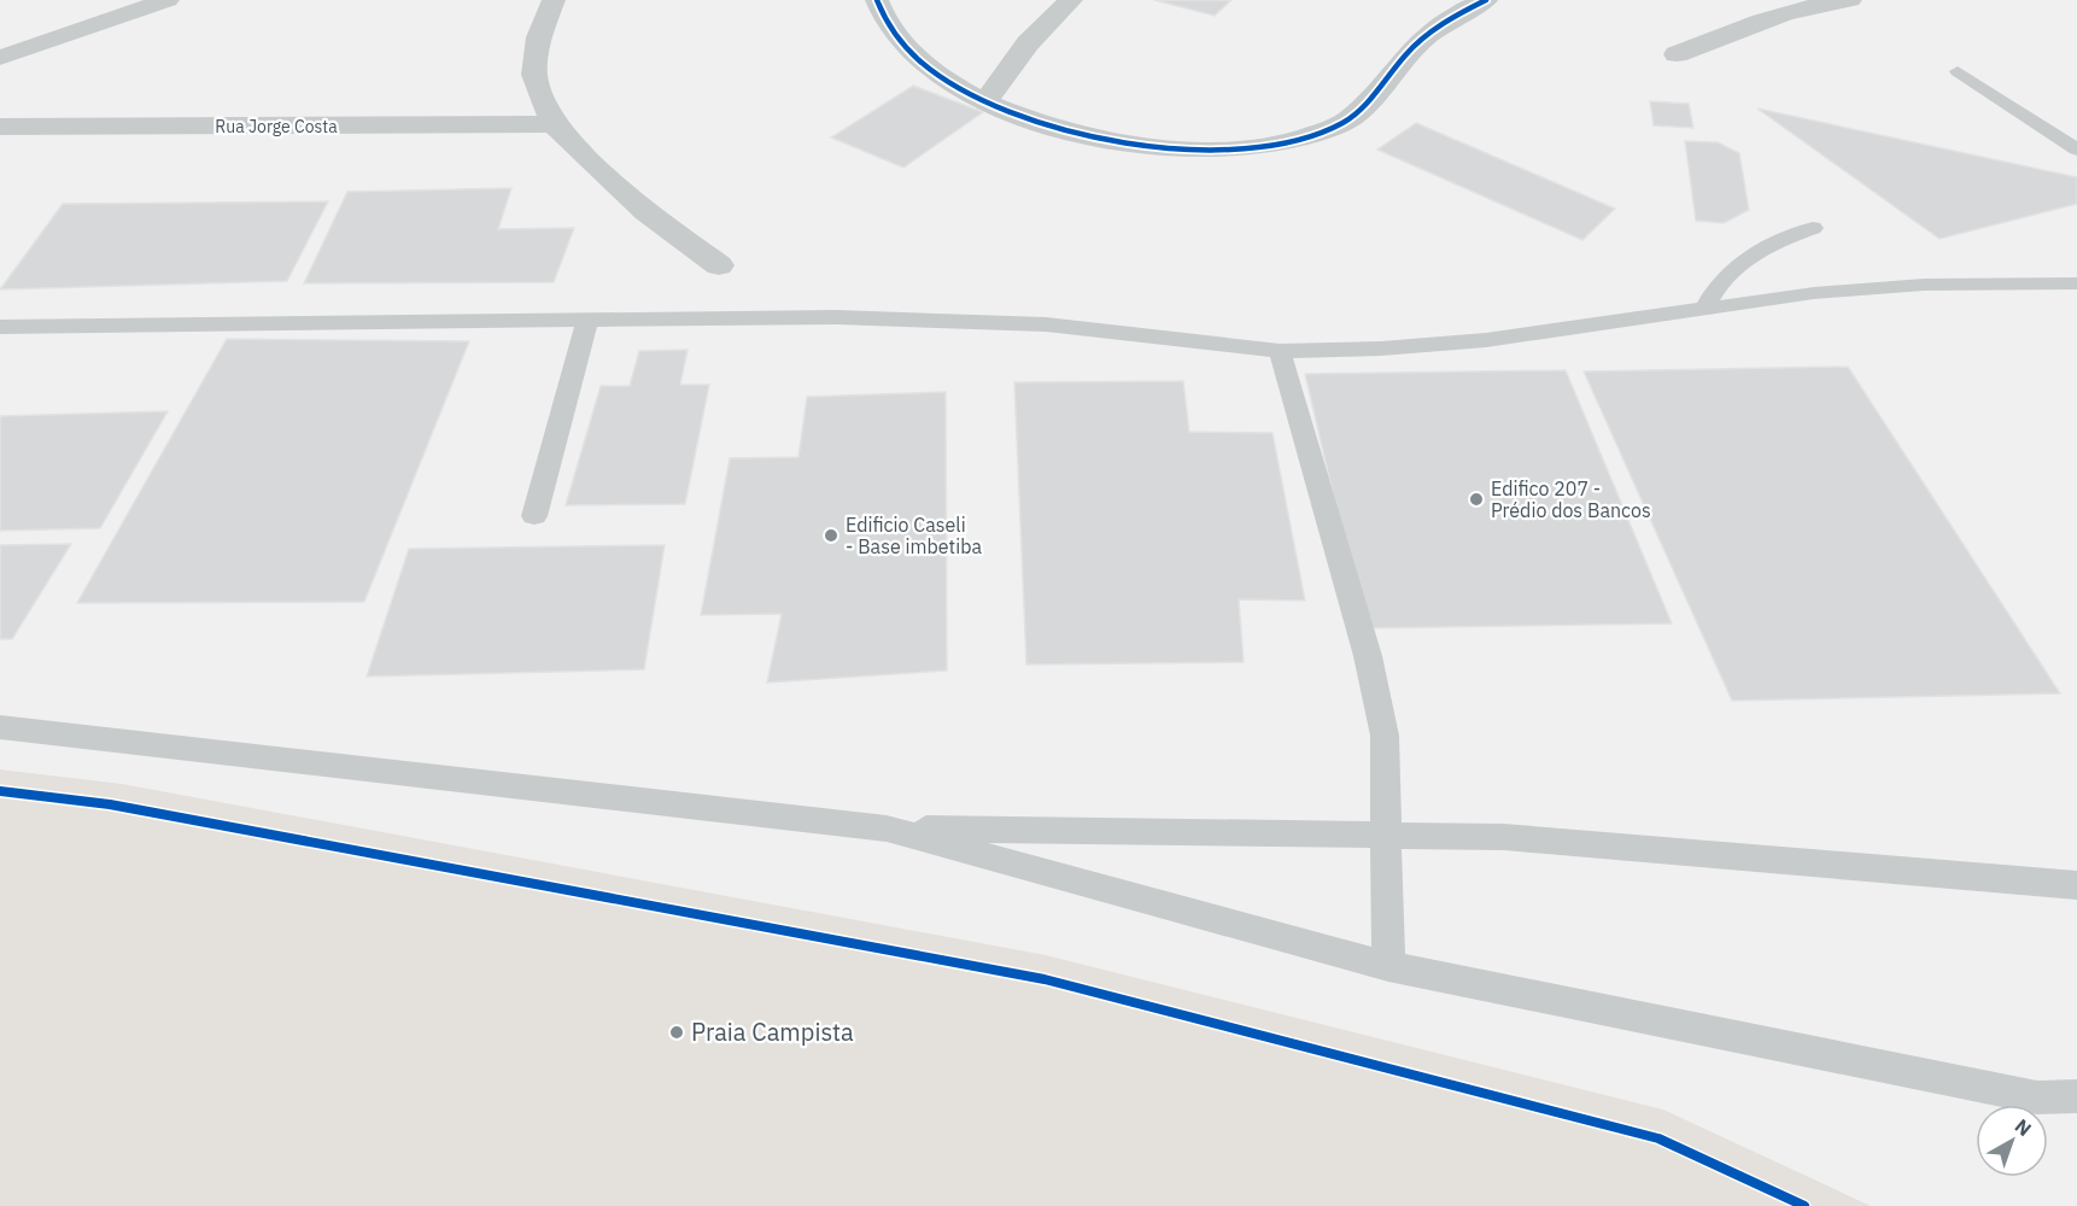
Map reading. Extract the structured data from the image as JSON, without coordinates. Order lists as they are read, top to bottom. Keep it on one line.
{"streets":{"street":["Rua Jorge Costa"]},"places":["Edifico 207 - Prédio dos Bancos","Edificio Caseli - Base imbetiba","Praia Campista"],"north":"top right"}
